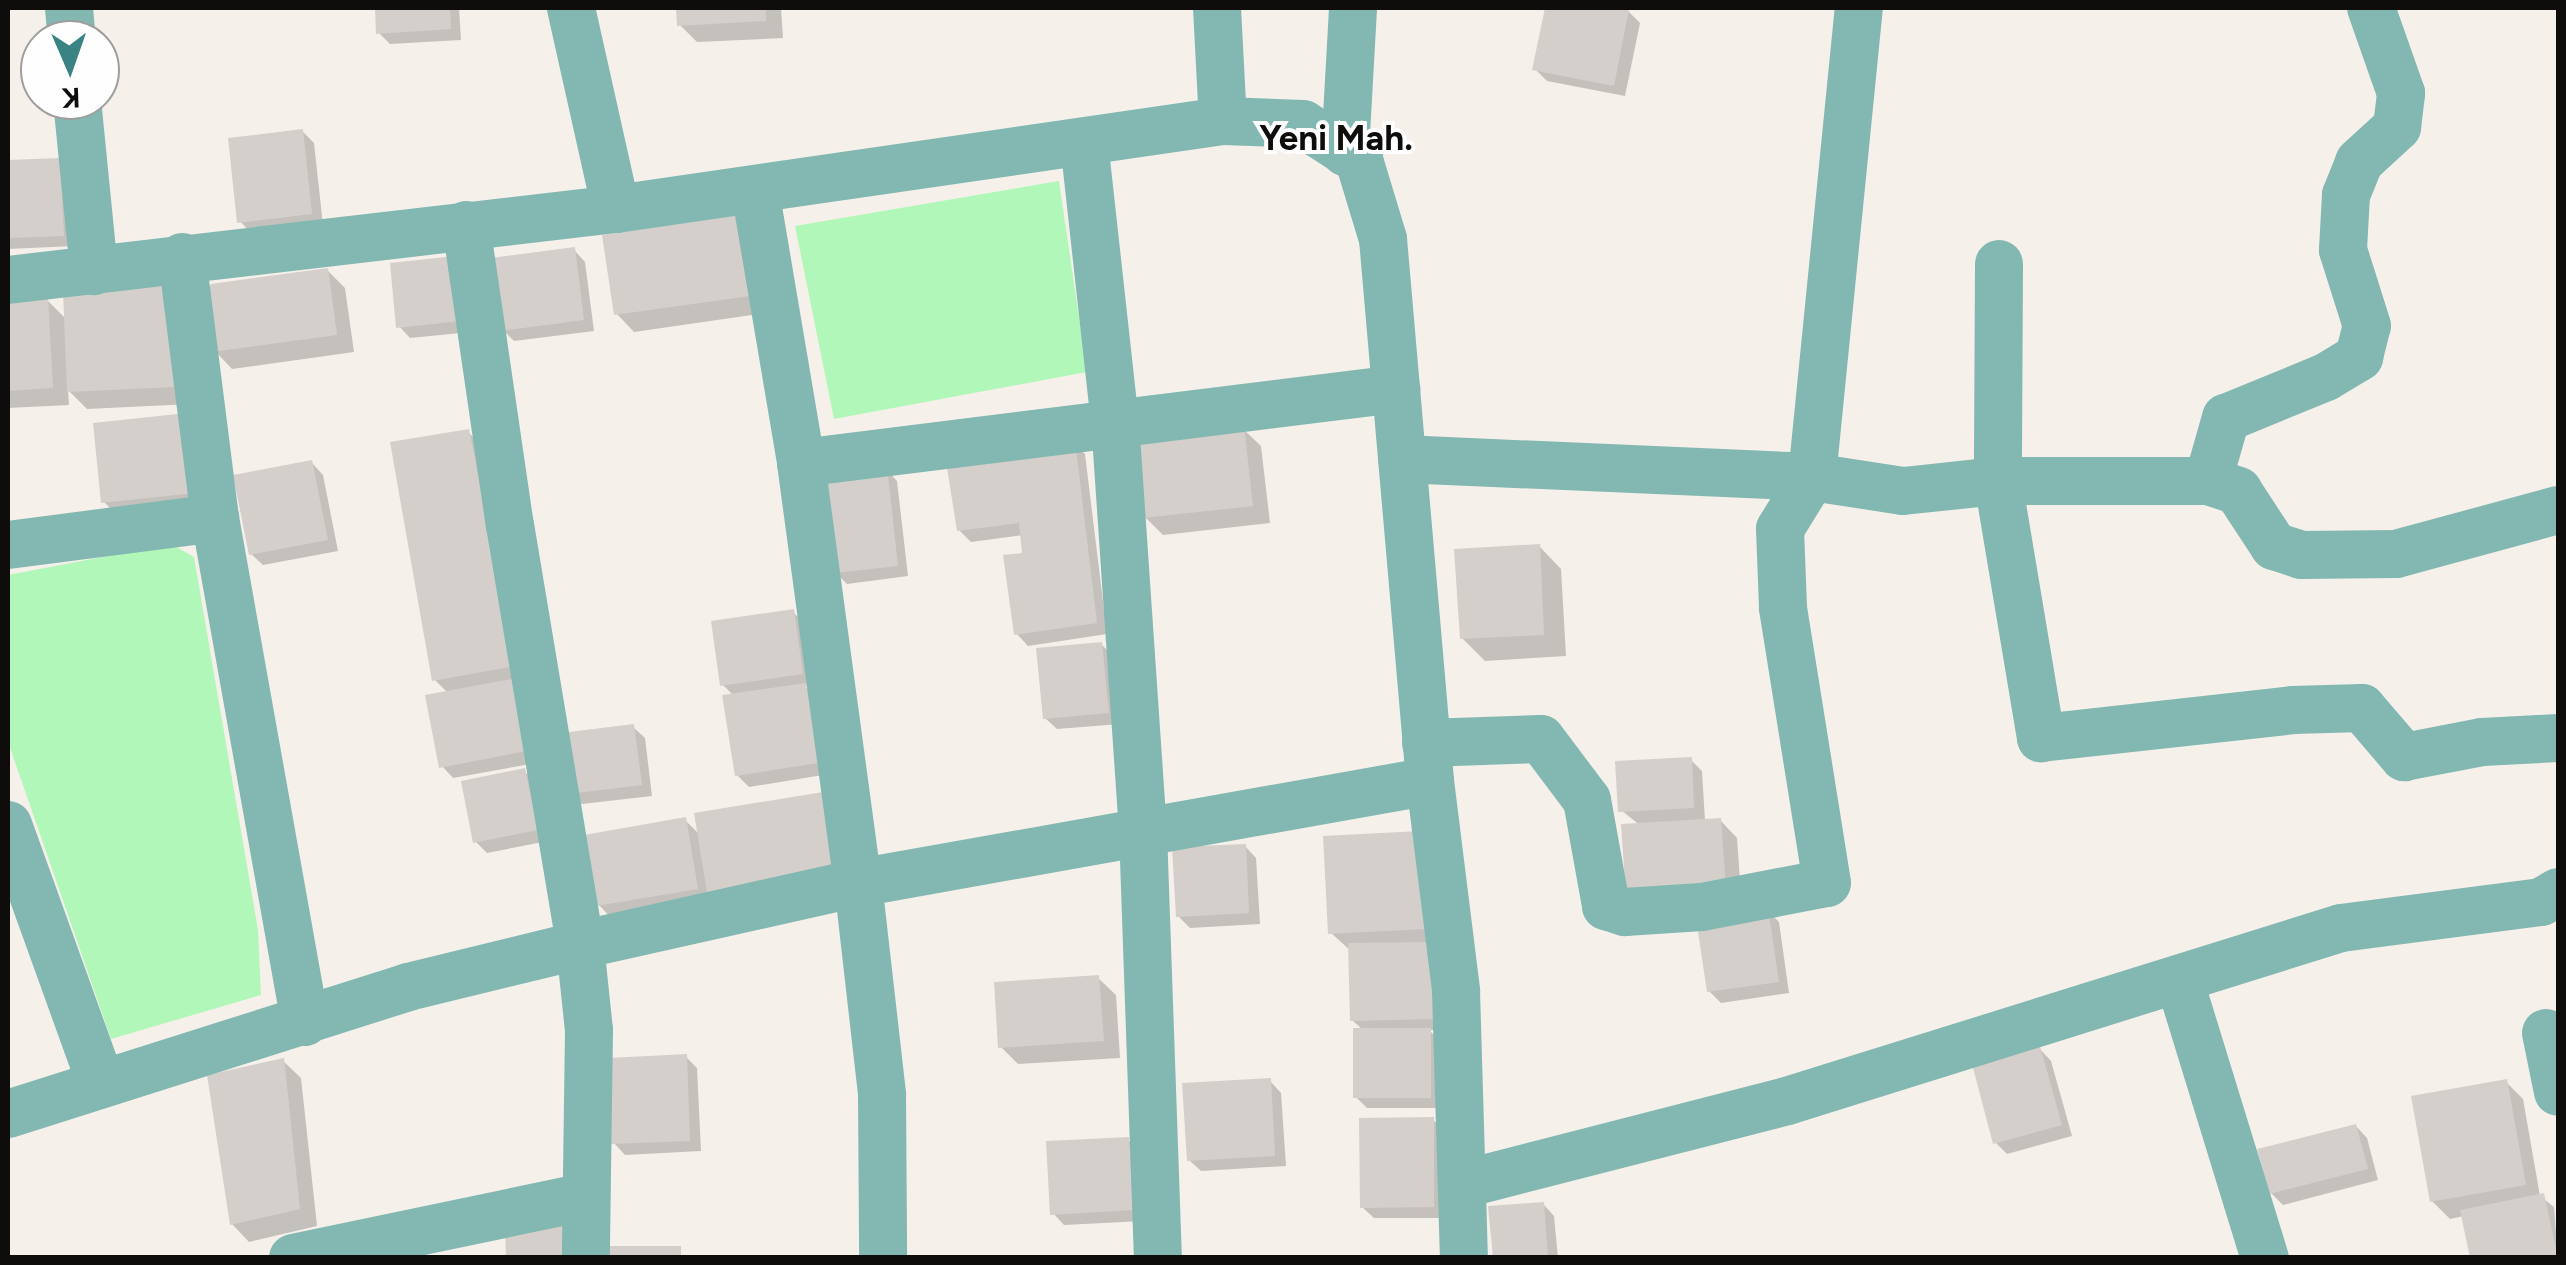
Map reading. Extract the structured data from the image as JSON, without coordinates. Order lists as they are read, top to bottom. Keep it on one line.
{"districts":["Yeni Mah."],"north":"bottom"}
